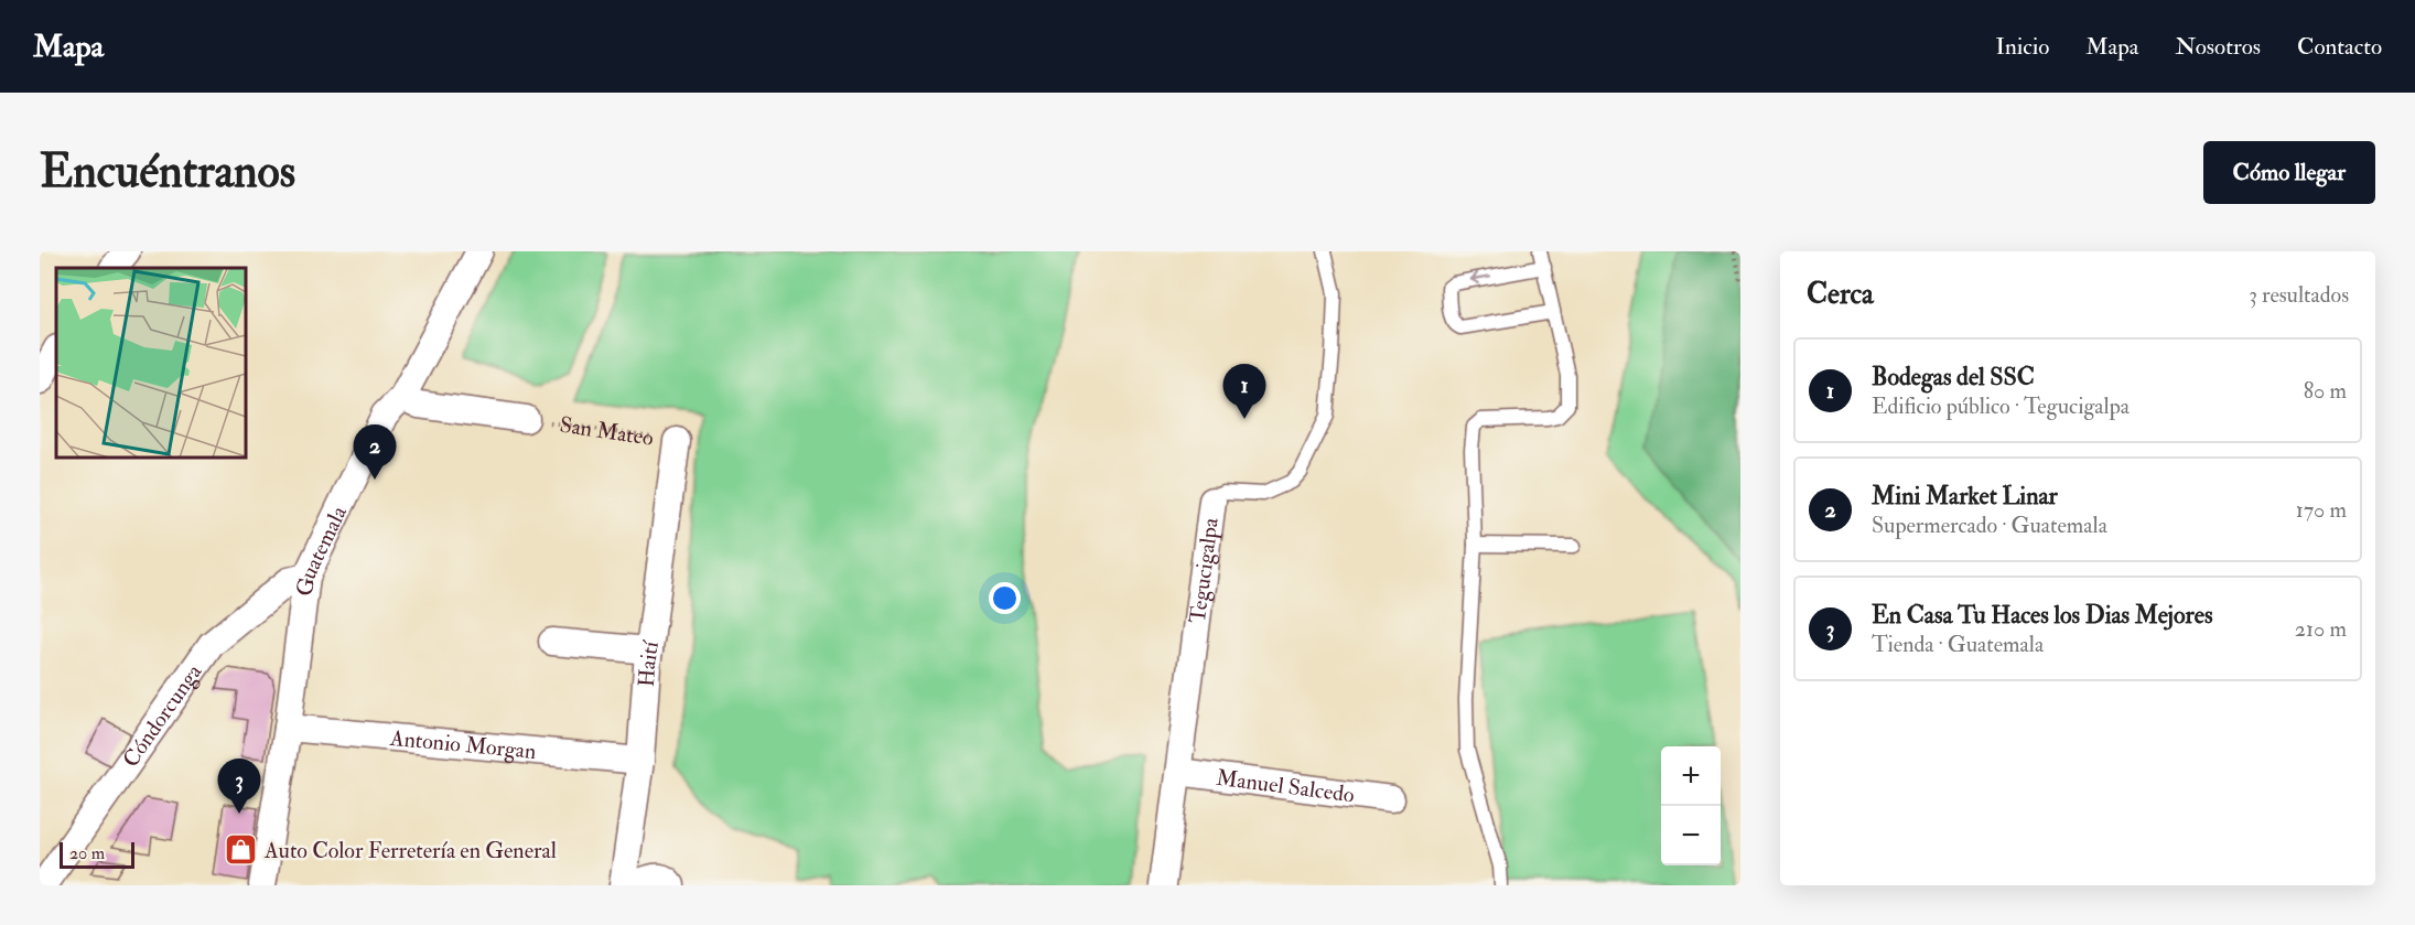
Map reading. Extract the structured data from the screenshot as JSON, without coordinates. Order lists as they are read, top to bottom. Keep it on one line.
{"streets":{"street":["Guatemala","Tegucigalpa","Haití","Cóndorcunga","Antonio Morgan","Manuel Salcedo"],"path":["San Mateo"]},"crossings":[["San Mateo","Haití"],["Guatemala","Cóndorcunga"],["Guatemala","Antonio Morgan"],["Tegucigalpa","Manuel Salcedo"],["Haití","Antonio Morgan"]],"places":{"shop":["Auto Color Ferretería en General"]},"scale_bar":"20 m","page":{"header":"Mapa","nav":["Inicio","Mapa","Nosotros","Contacto"],"buttons":"Cómo llegar","title":"Encuéntranos","heading":["Cerca","3 resultados"],"list":[{"mark":"1","name":"Bodegas del SSC","note":"Edificio público · Tegucigalpa","value":"80 m"},{"mark":"2","name":"Mini Market Linar","note":"Supermercado · Guatemala","value":"170 m"},{"mark":"3","name":"En Casa Tu Haces los Dias Mejores","note":"Tienda · Guatemala","value":"210 m"}],"pins":["1","2","3"],"map_buttons":["+","−"],"scale":"20 m"}}
